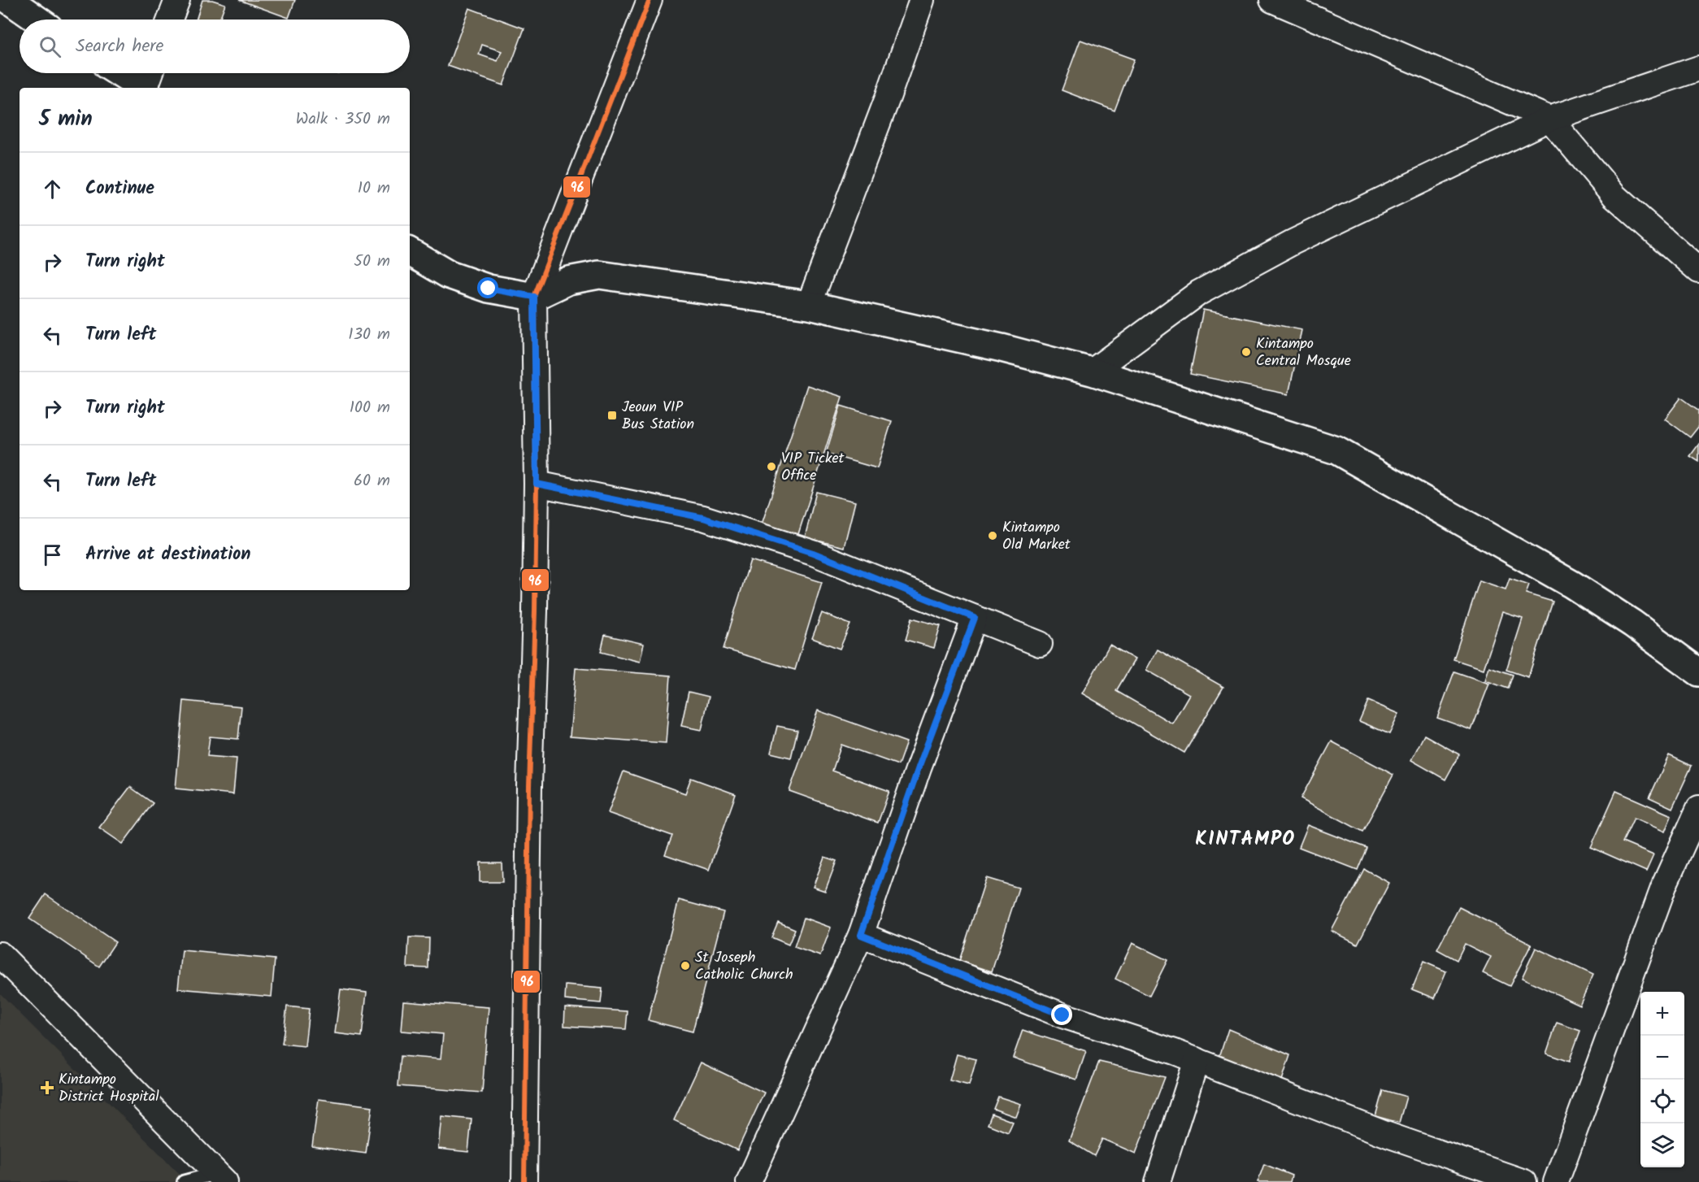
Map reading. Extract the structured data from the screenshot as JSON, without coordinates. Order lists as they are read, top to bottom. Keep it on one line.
{"districts":["KINTAMPO"],"places":{"other":["Kintampo Central Mosque","VIP Ticket Office","Kintampo Old Market","St Joseph Catholic Church"],"transit":["Jeoun VIP Bus Station"],"health":["Kintampo District Hospital"]},"lines":["transit line 96"],"page":{"search":"Search here","heading":["5 min","Walk · 350 m"],"list":[["Continue","10 m"],["Turn right","50 m"],["Turn left","130 m"],["Turn right","100 m"],["Turn left","60 m"],"Arrive at destination"],"map_buttons":["+","−"]}}
